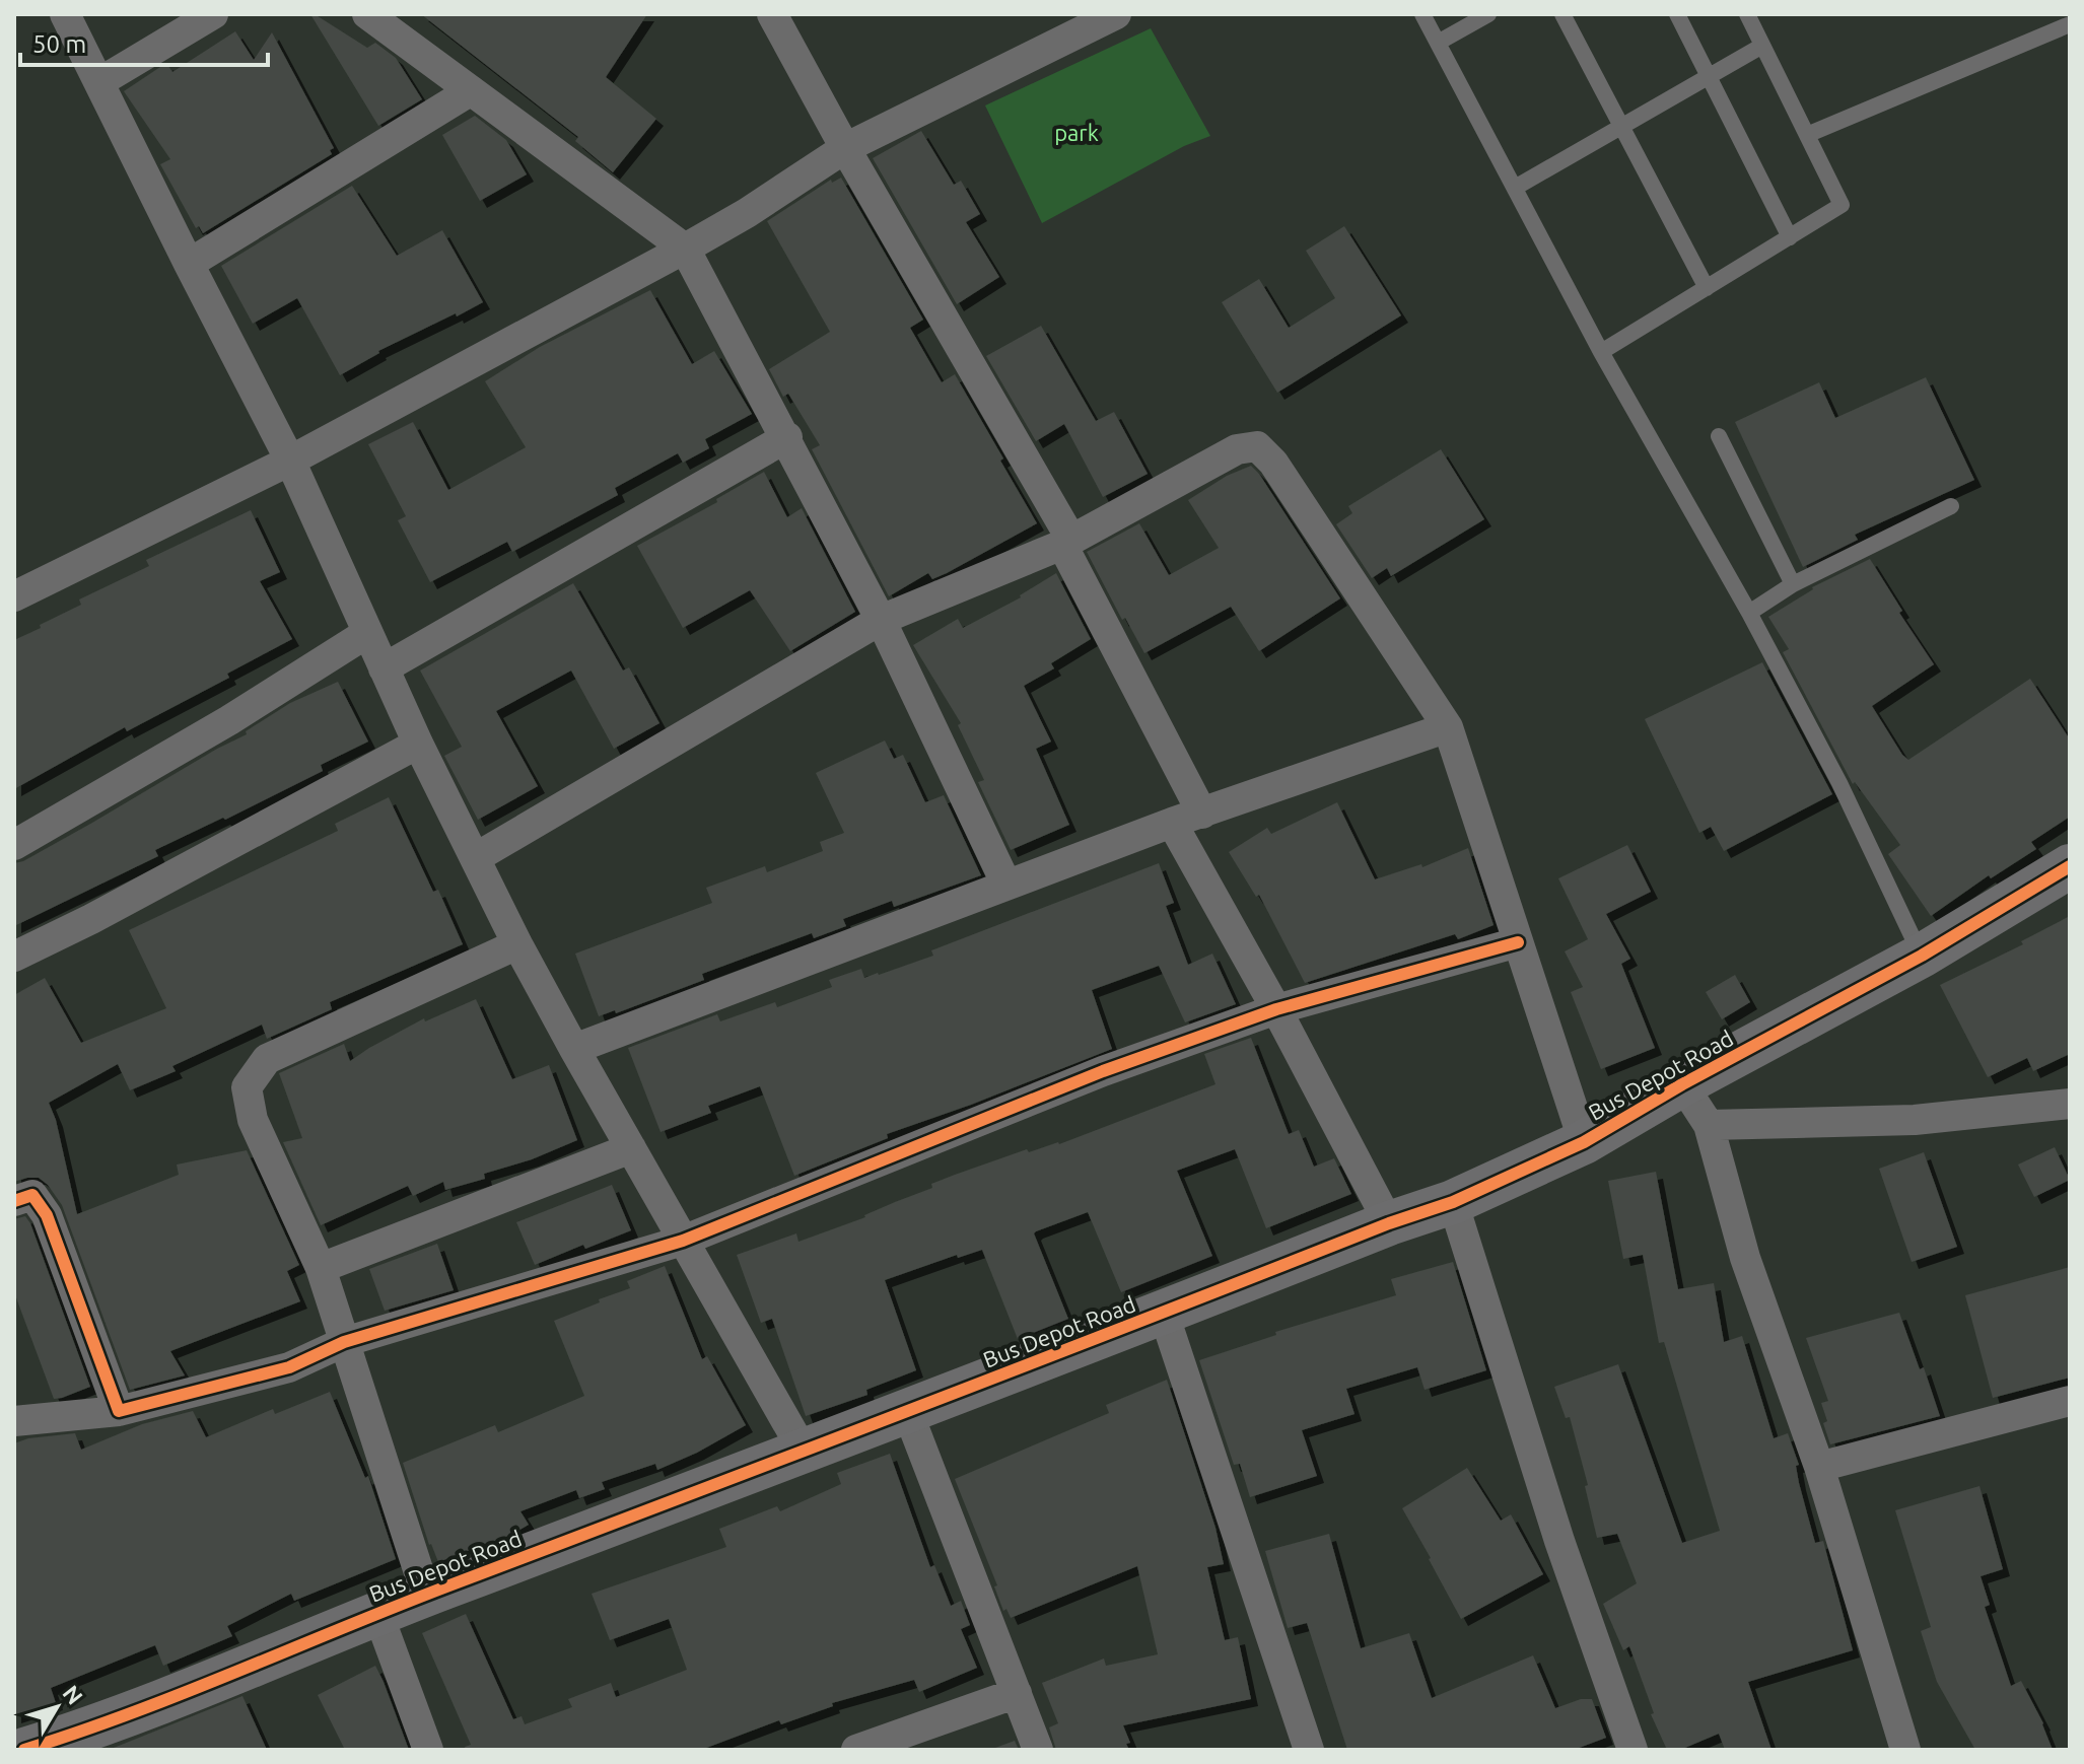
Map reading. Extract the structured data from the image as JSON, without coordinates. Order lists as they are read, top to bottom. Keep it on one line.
{"streets":{"street":["Bus Depot Road"]},"parks":["park"],"scale_bar":"50 m","north":"top right"}
